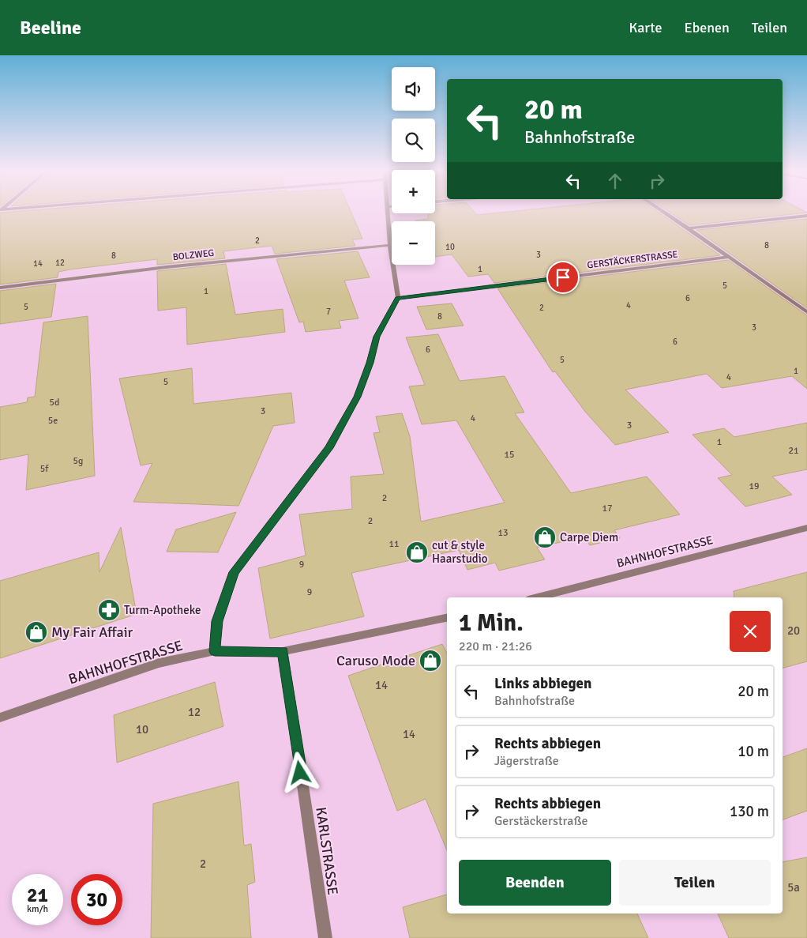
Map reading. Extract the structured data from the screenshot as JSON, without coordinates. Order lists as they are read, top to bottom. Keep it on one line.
{"streets":{"street":["BOLZWEG","GERSTÄCKERSTRASSE","BAHNHOFSTRASSE","KARLSTRASSE"]},"crossings":[["BAHNHOFSTRASSE","KARLSTRASSE"]],"places":{"shop":["Carpe Diem","cut & style Haarstudio","My Fair Affair","Caruso Mode"],"pharmacy":["Turm-Apotheke"]},"house_numbers":["2","8","10","3","8","12","14","1","5","1","6","4","5","2","7","8","3","6","6","5","1","4","5","5d","3","4","5e","3","1","21","15","5g","5f","19","2","17","2","13","11","9","9","20","14","12","10","14","2","5a"],"page":{"header":"Beeline","nav":["Karte","Ebenen","Teilen"],"map_buttons":["+","−"],"turn":["20 m","Bahnhofstraße"],"heading":["1 Min.","220 m · 21:26"],"list":[{"name":"Links abbiegen","note":"Bahnhofstraße","value":"20 m"},{"name":"Rechts abbiegen","note":"Jägerstraße","value":"10 m"},{"name":"Rechts abbiegen","note":"Gerstäckerstraße","value":"130 m"}],"buttons":["Beenden","Teilen"],"speed":"21 km/h","limit":"30"}}
